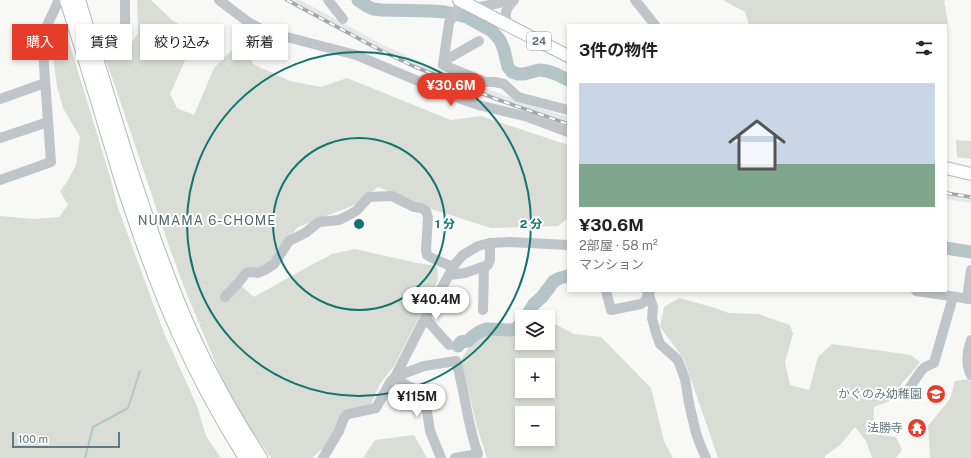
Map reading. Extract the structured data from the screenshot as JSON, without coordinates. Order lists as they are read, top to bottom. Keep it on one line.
{"streets":{"main road":["24"]},"districts":["NUMAMA 6-CHOME"],"places":{"school or university":["かぐのみ幼稚園"],"temple":["法勝寺"]},"scale_bar":"100 m","page":{"chip":["購入","賃貸","絞り込み","新着"],"heading":"3件の物件","list":[{"name":"¥30.6M","note":"2部屋 · 58 m² · マンション"}],"price":["¥30.6M","¥40.4M","¥115M"],"map_buttons":["+","−"],"scale":"100 m"},"rings":["1 分","2 分"]}
